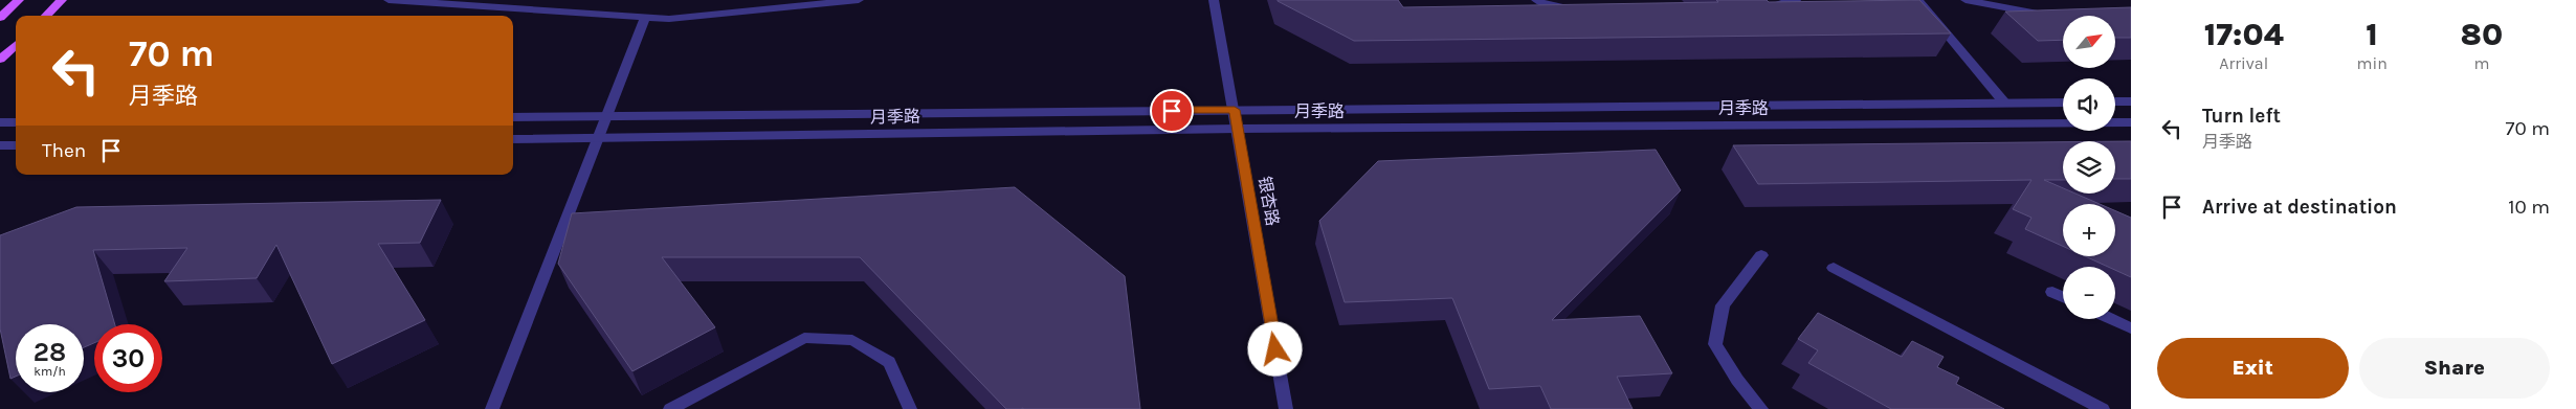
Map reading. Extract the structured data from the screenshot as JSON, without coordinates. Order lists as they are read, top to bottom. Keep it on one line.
{"streets":{"street":["月季路","银杏路"]},"crossings":[["月季路","银杏路"]],"north":"top right","page":{"eta":["17:04","Arrival","1","min","80","m"],"map_buttons":["+","−"],"turn":["70 m","月季路"],"list":[{"name":"Turn left","note":"月季路","value":"70 m"},{"name":"Arrive at destination","value":"10 m"}],"then":"Then","speed":"28 km/h","limit":"30","buttons":["Exit","Share"]}}
